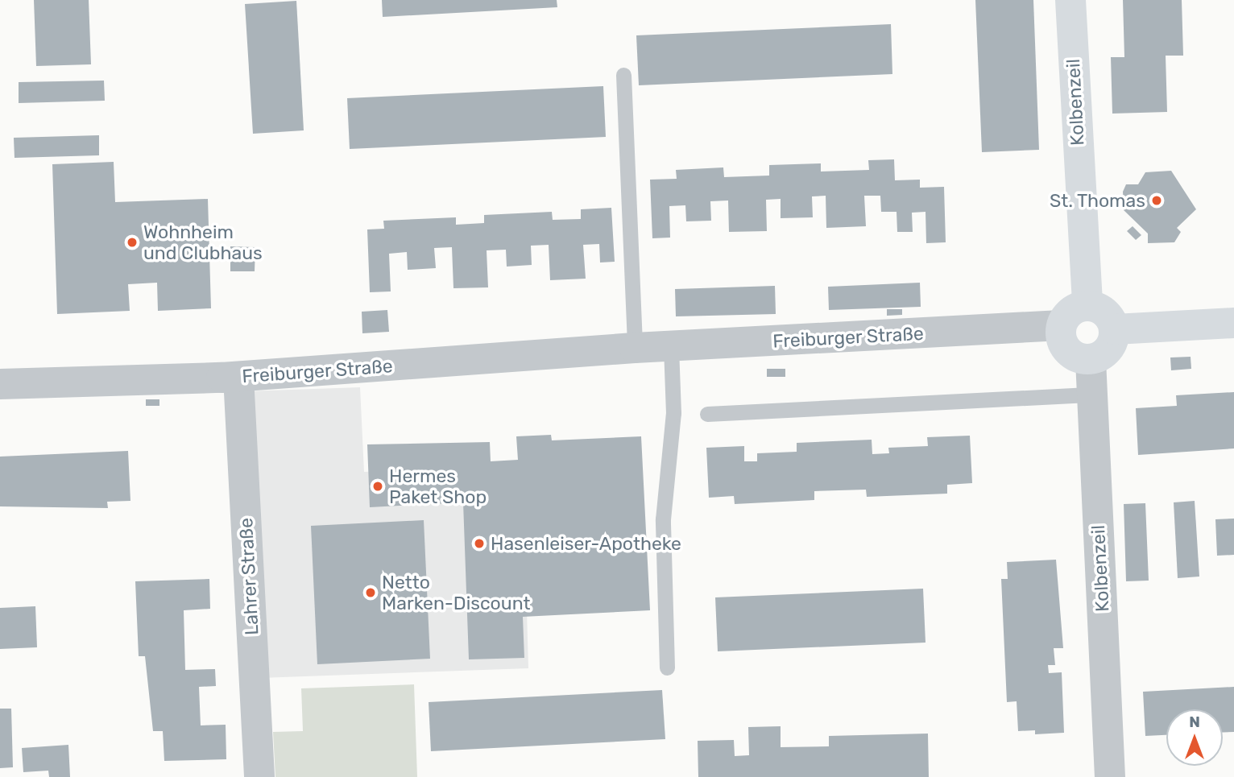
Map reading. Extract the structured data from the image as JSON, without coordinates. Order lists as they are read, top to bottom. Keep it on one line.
{"streets":{"street":["Kolbenzeil","Freiburger Straße","Lahrer Straße"]},"crossings":[["Kolbenzeil","Freiburger Straße"],["Freiburger Straße","Lahrer Straße"]],"places":["St. Thomas","Wohnheim und Clubhaus","Hermes Paket Shop","Hasenleiser-Apotheke","Netto Marken-Discount"],"north":"top"}
